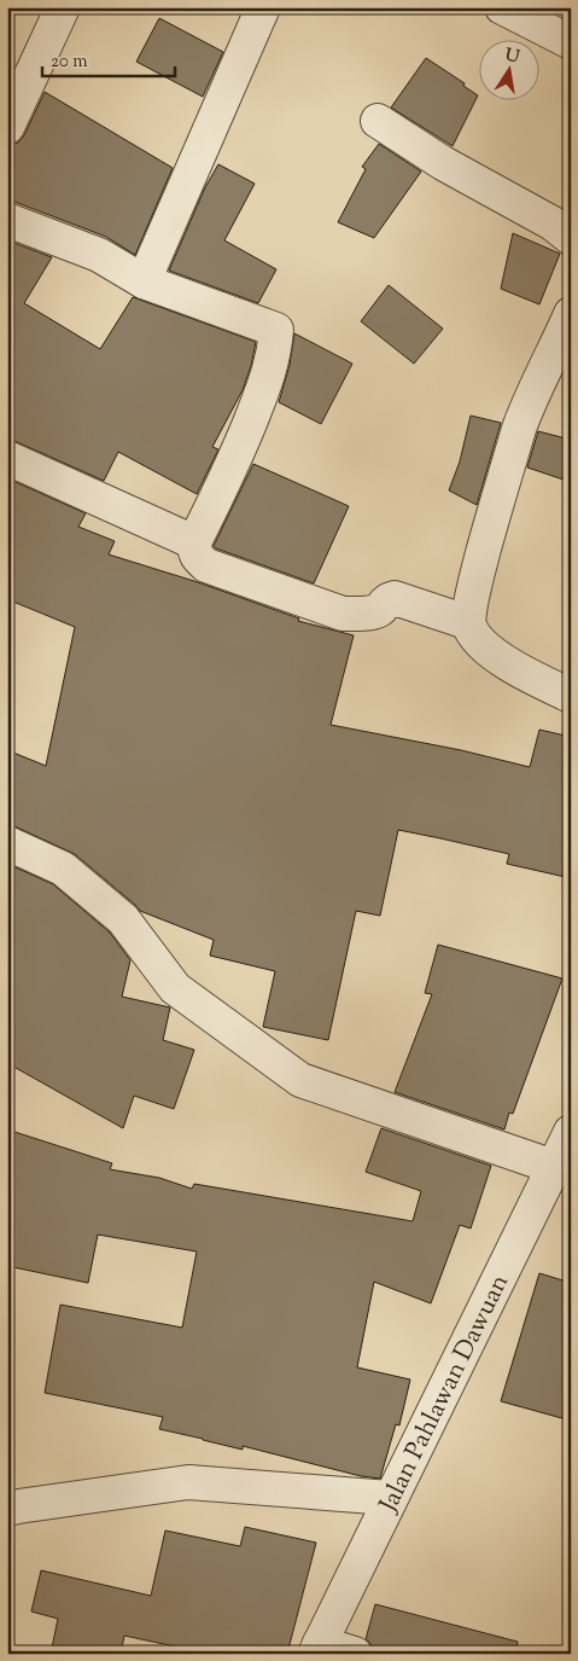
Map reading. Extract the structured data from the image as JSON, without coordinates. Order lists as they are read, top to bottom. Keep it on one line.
{"streets":{"street":["Jalan Pahlawan Dawuan"]},"scale_bar":"20 m","north":"top"}
